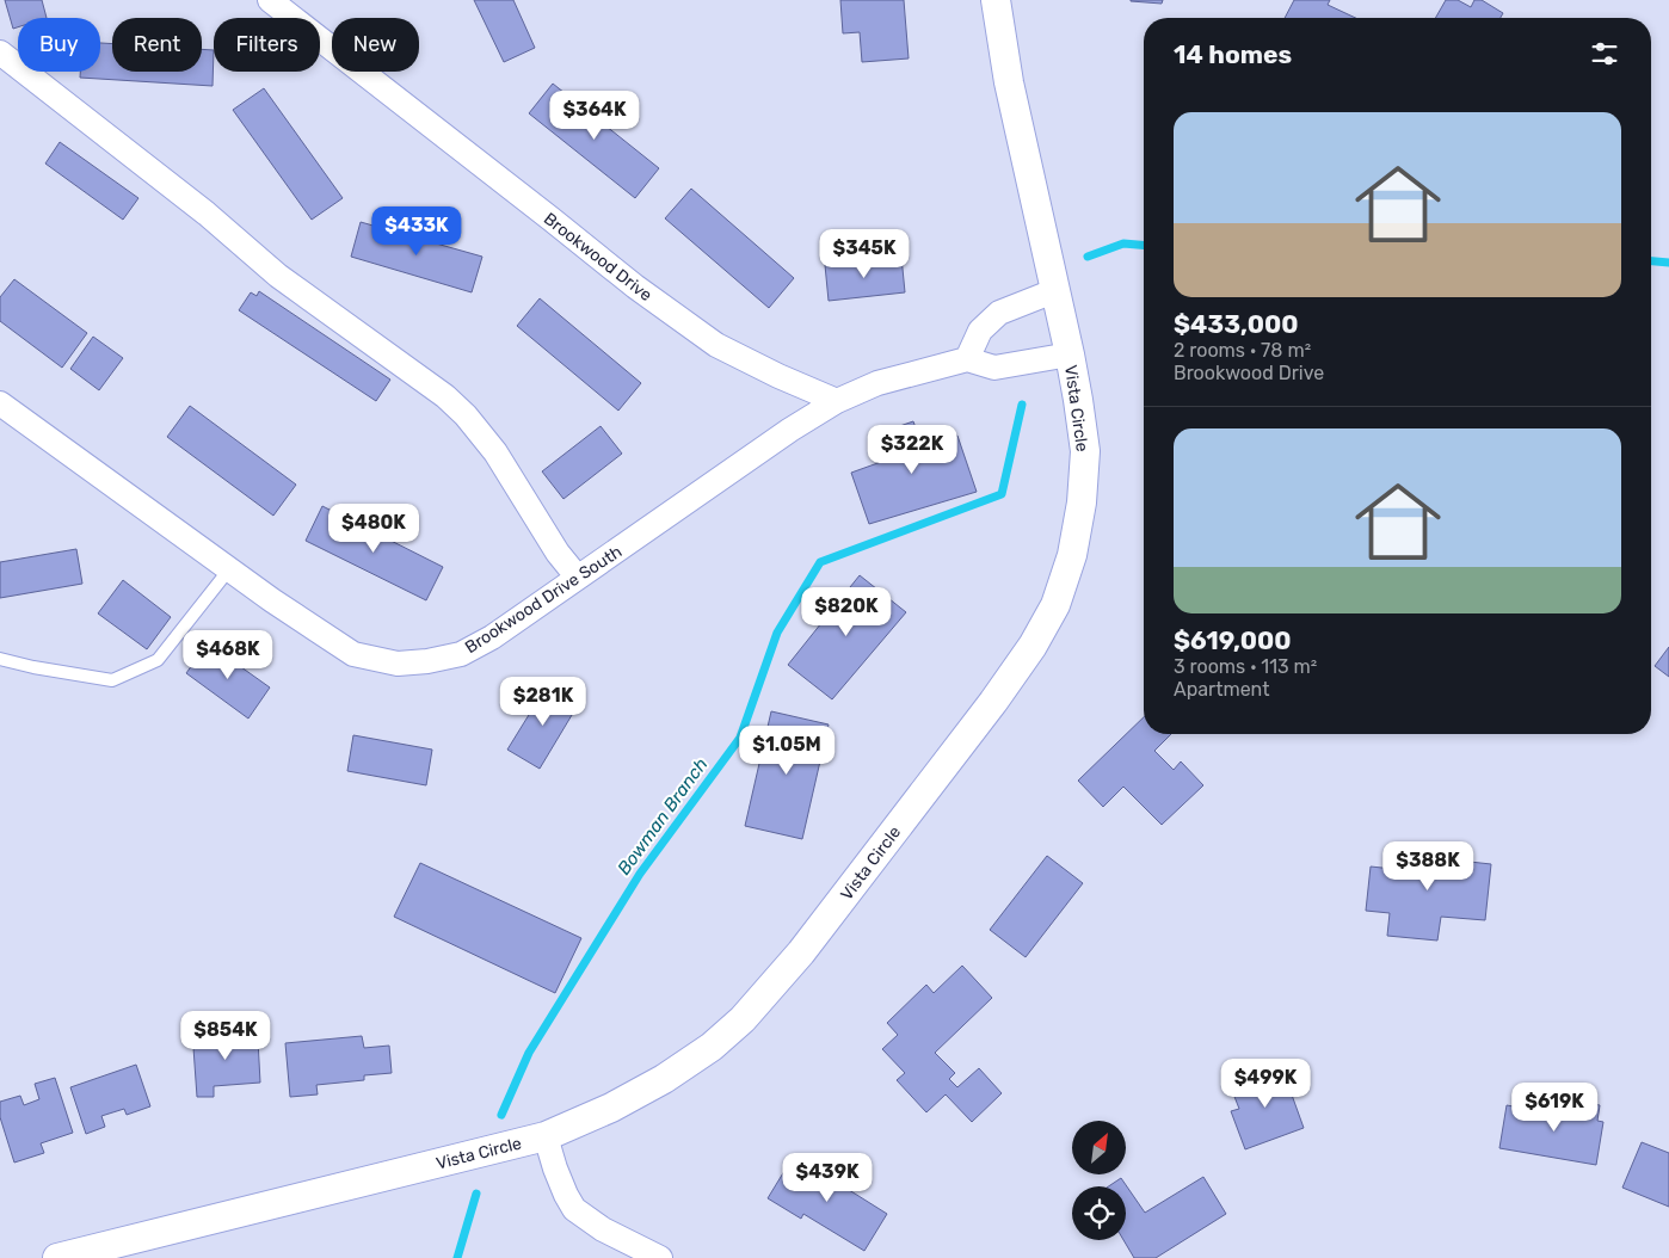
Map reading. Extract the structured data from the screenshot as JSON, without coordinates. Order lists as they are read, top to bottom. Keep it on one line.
{"streets":{"street":["Brookwood Drive","Vista Circle","Brookwood Drive South"]},"crossings":[["Brookwood Drive","Brookwood Drive South"]],"water":["Bowman Branch"],"north":"top right","page":{"chip":["Buy","Rent","Filters","New"],"heading":"14 homes","list":[{"name":"$433,000","note":"2 rooms · 78 m² · Brookwood Drive"},{"name":"$619,000","note":"3 rooms · 113 m² · Apartment"}],"price":["$364K","$433K","$345K","$322K","$480K","$820K","$468K","$281K","$1.05M","$388K","$854K","$499K","$619K","$439K"]}}
